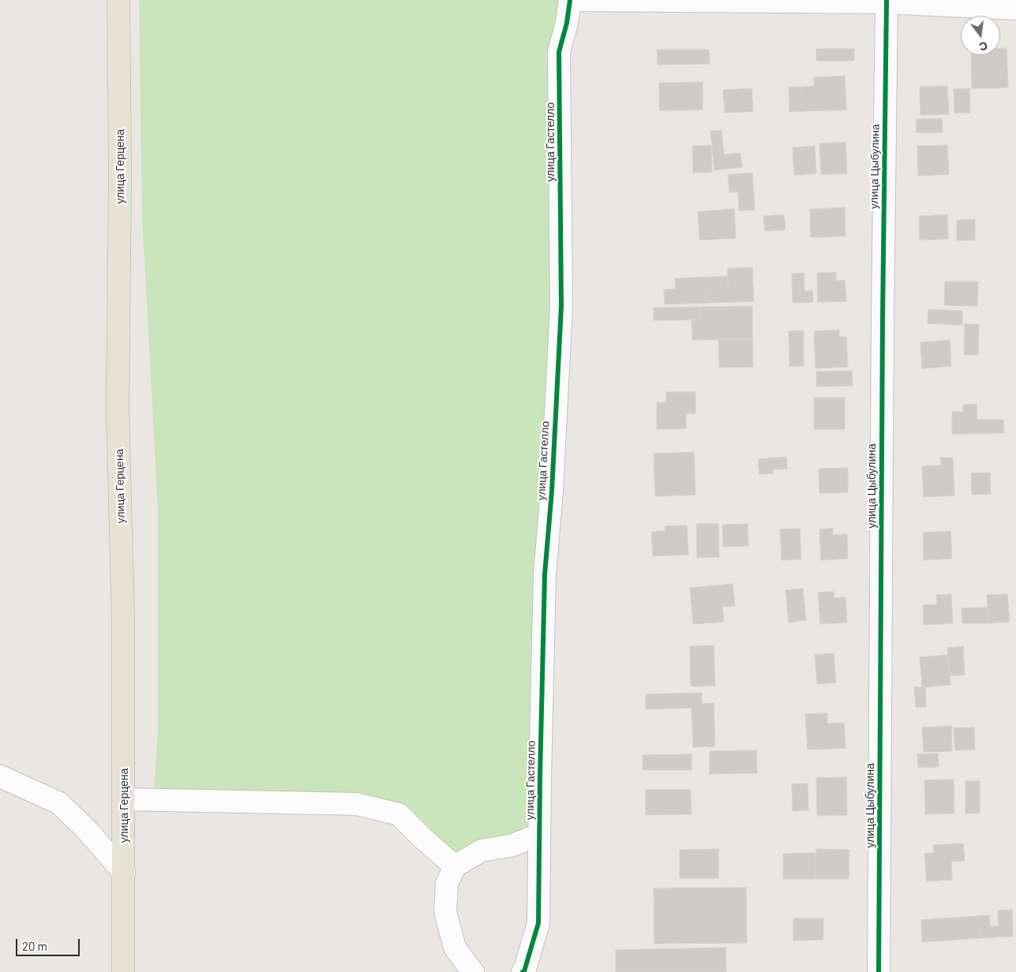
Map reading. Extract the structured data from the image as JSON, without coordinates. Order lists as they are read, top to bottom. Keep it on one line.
{"streets":{"main road":["улица Герцена"],"street":["улица Гастелло","улица Цыбулина"]},"scale_bar":"20 m","north":"bottom"}
